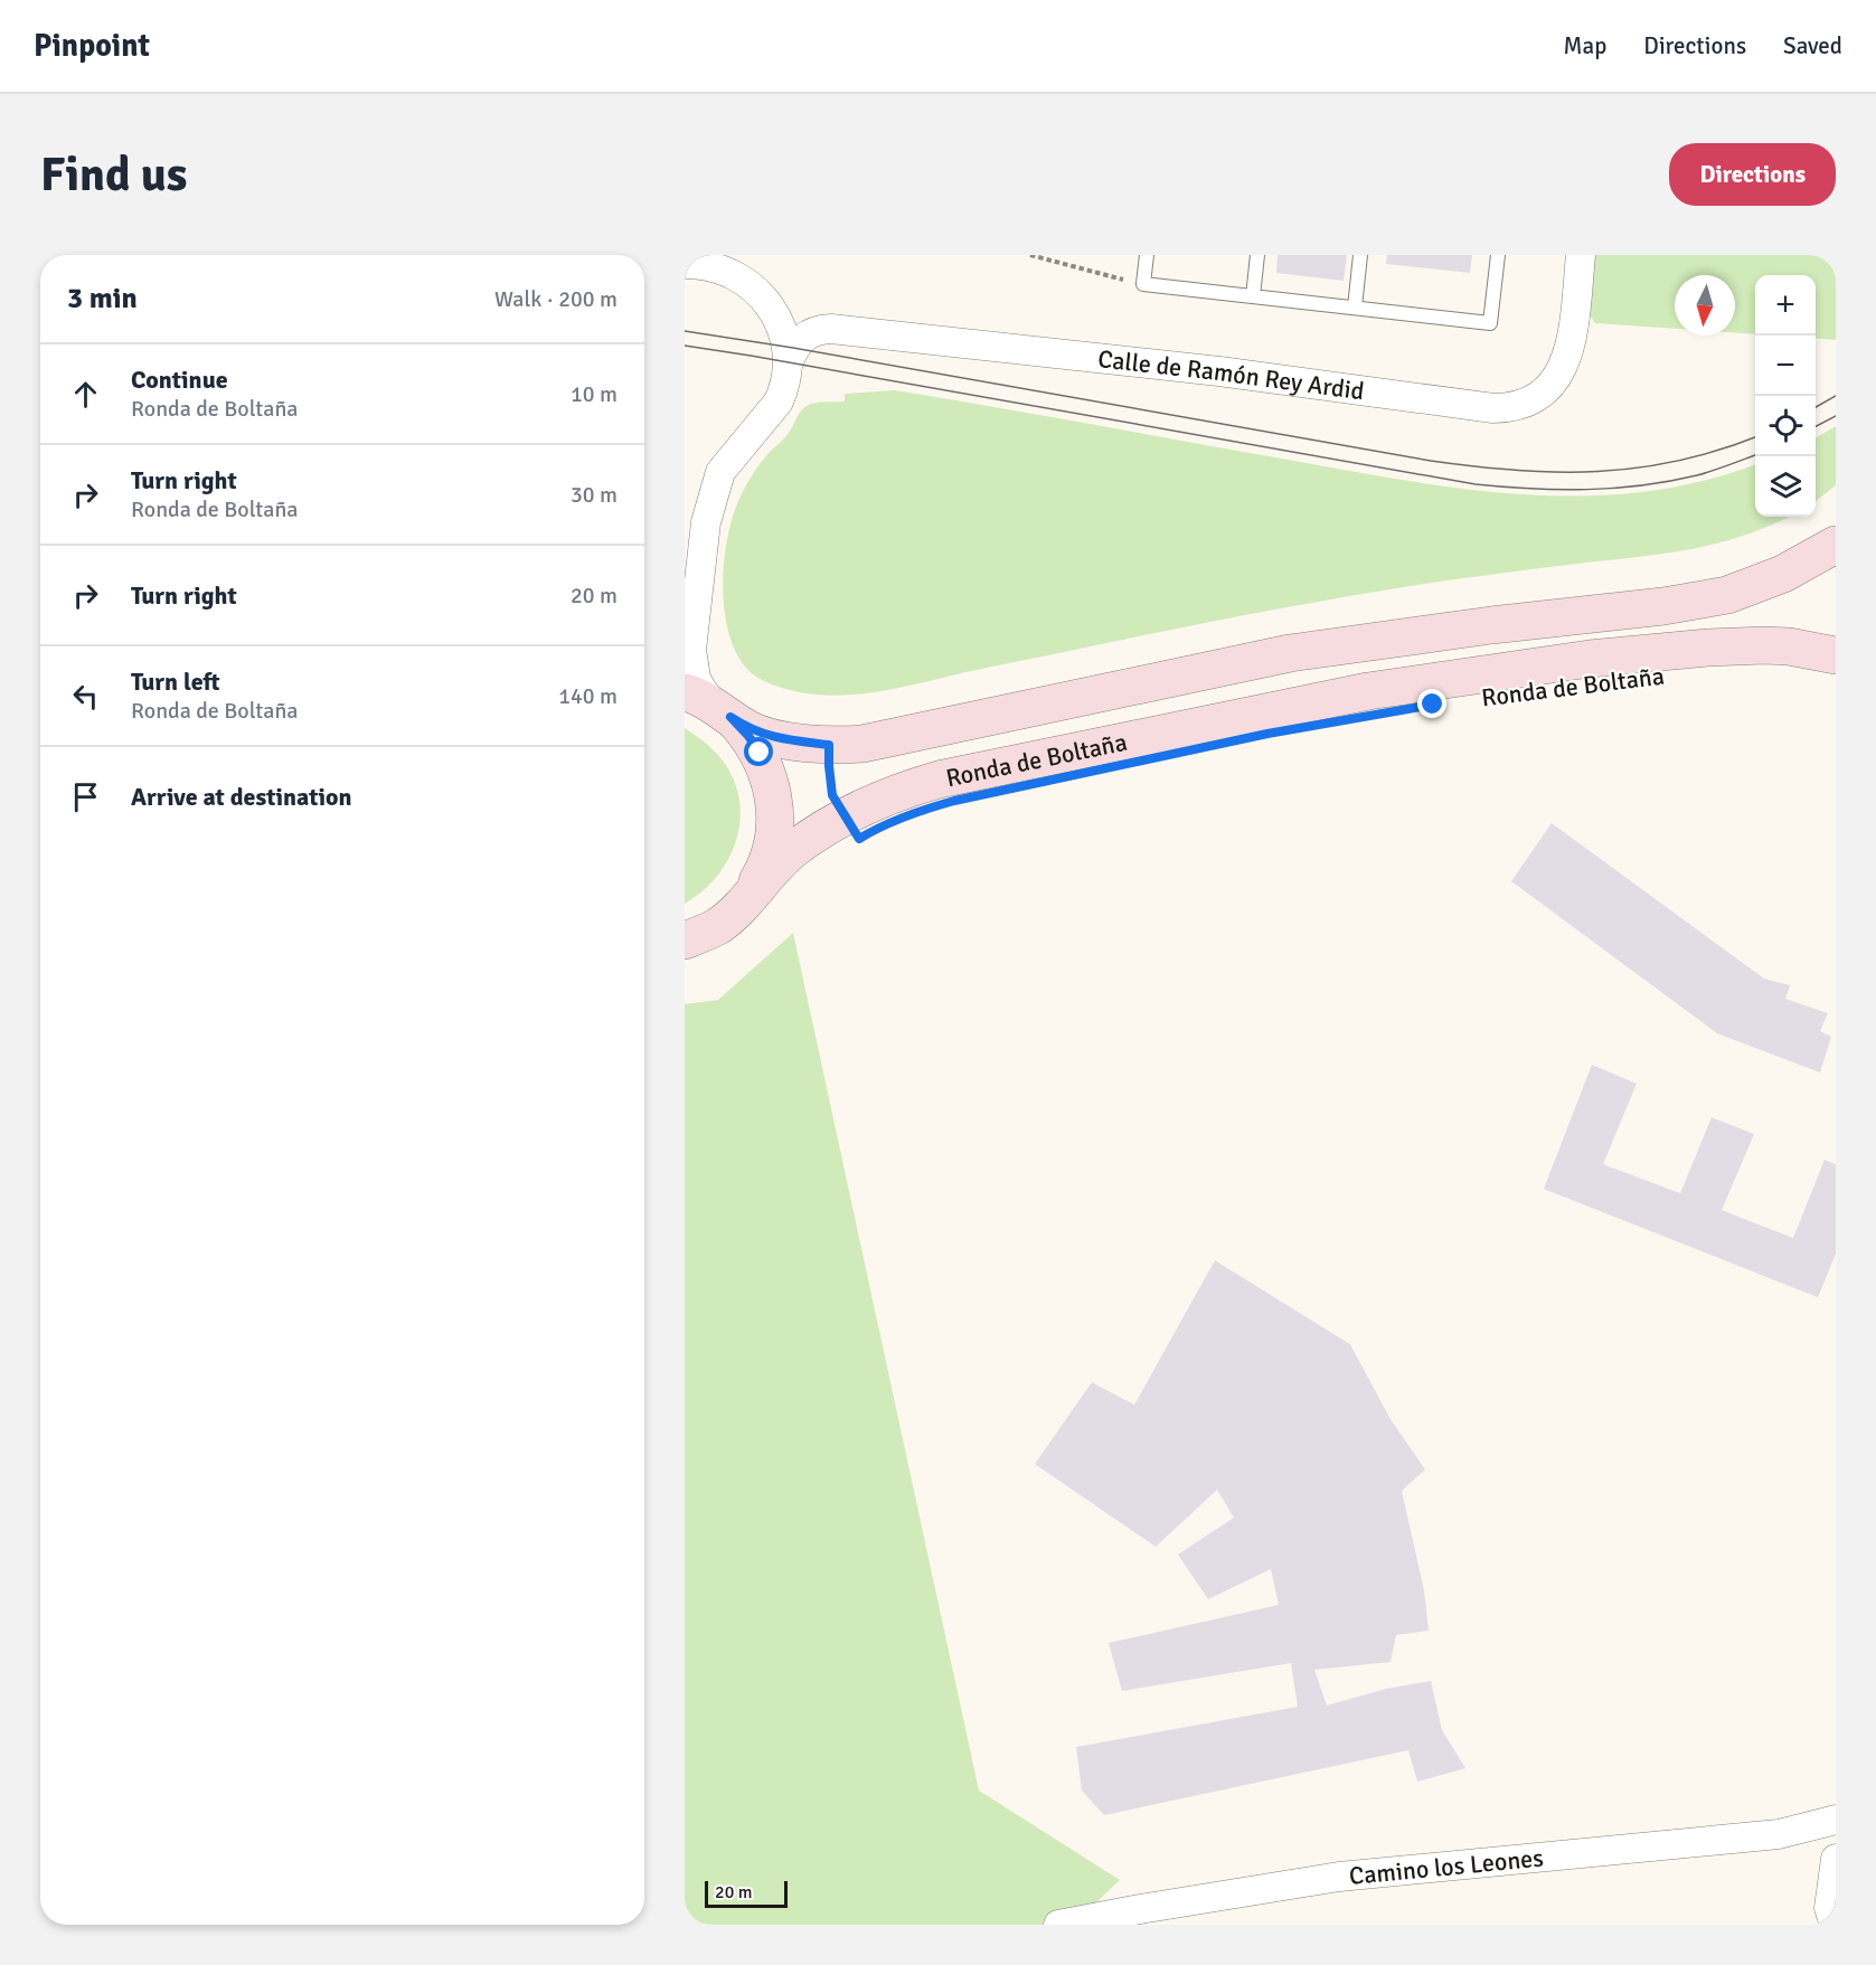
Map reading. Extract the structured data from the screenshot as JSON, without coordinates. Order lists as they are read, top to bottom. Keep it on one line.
{"streets":{"main road":["Ronda de Boltaña"],"street":["Calle de Ramón Rey Ardid","Camino los Leones"]},"scale_bar":"20 m","north":"bottom","page":{"header":"Pinpoint","nav":["Map","Directions","Saved"],"buttons":"Directions","title":"Find us","heading":["3 min","Walk · 200 m"],"map_buttons":["+","−"],"list":[["Continue","Ronda de Boltaña","10 m"],["Turn right","Ronda de Boltaña","30 m"],["Turn right","20 m"],["Turn left","Ronda de Boltaña","140 m"],"Arrive at destination"],"scale":"20 m"}}
